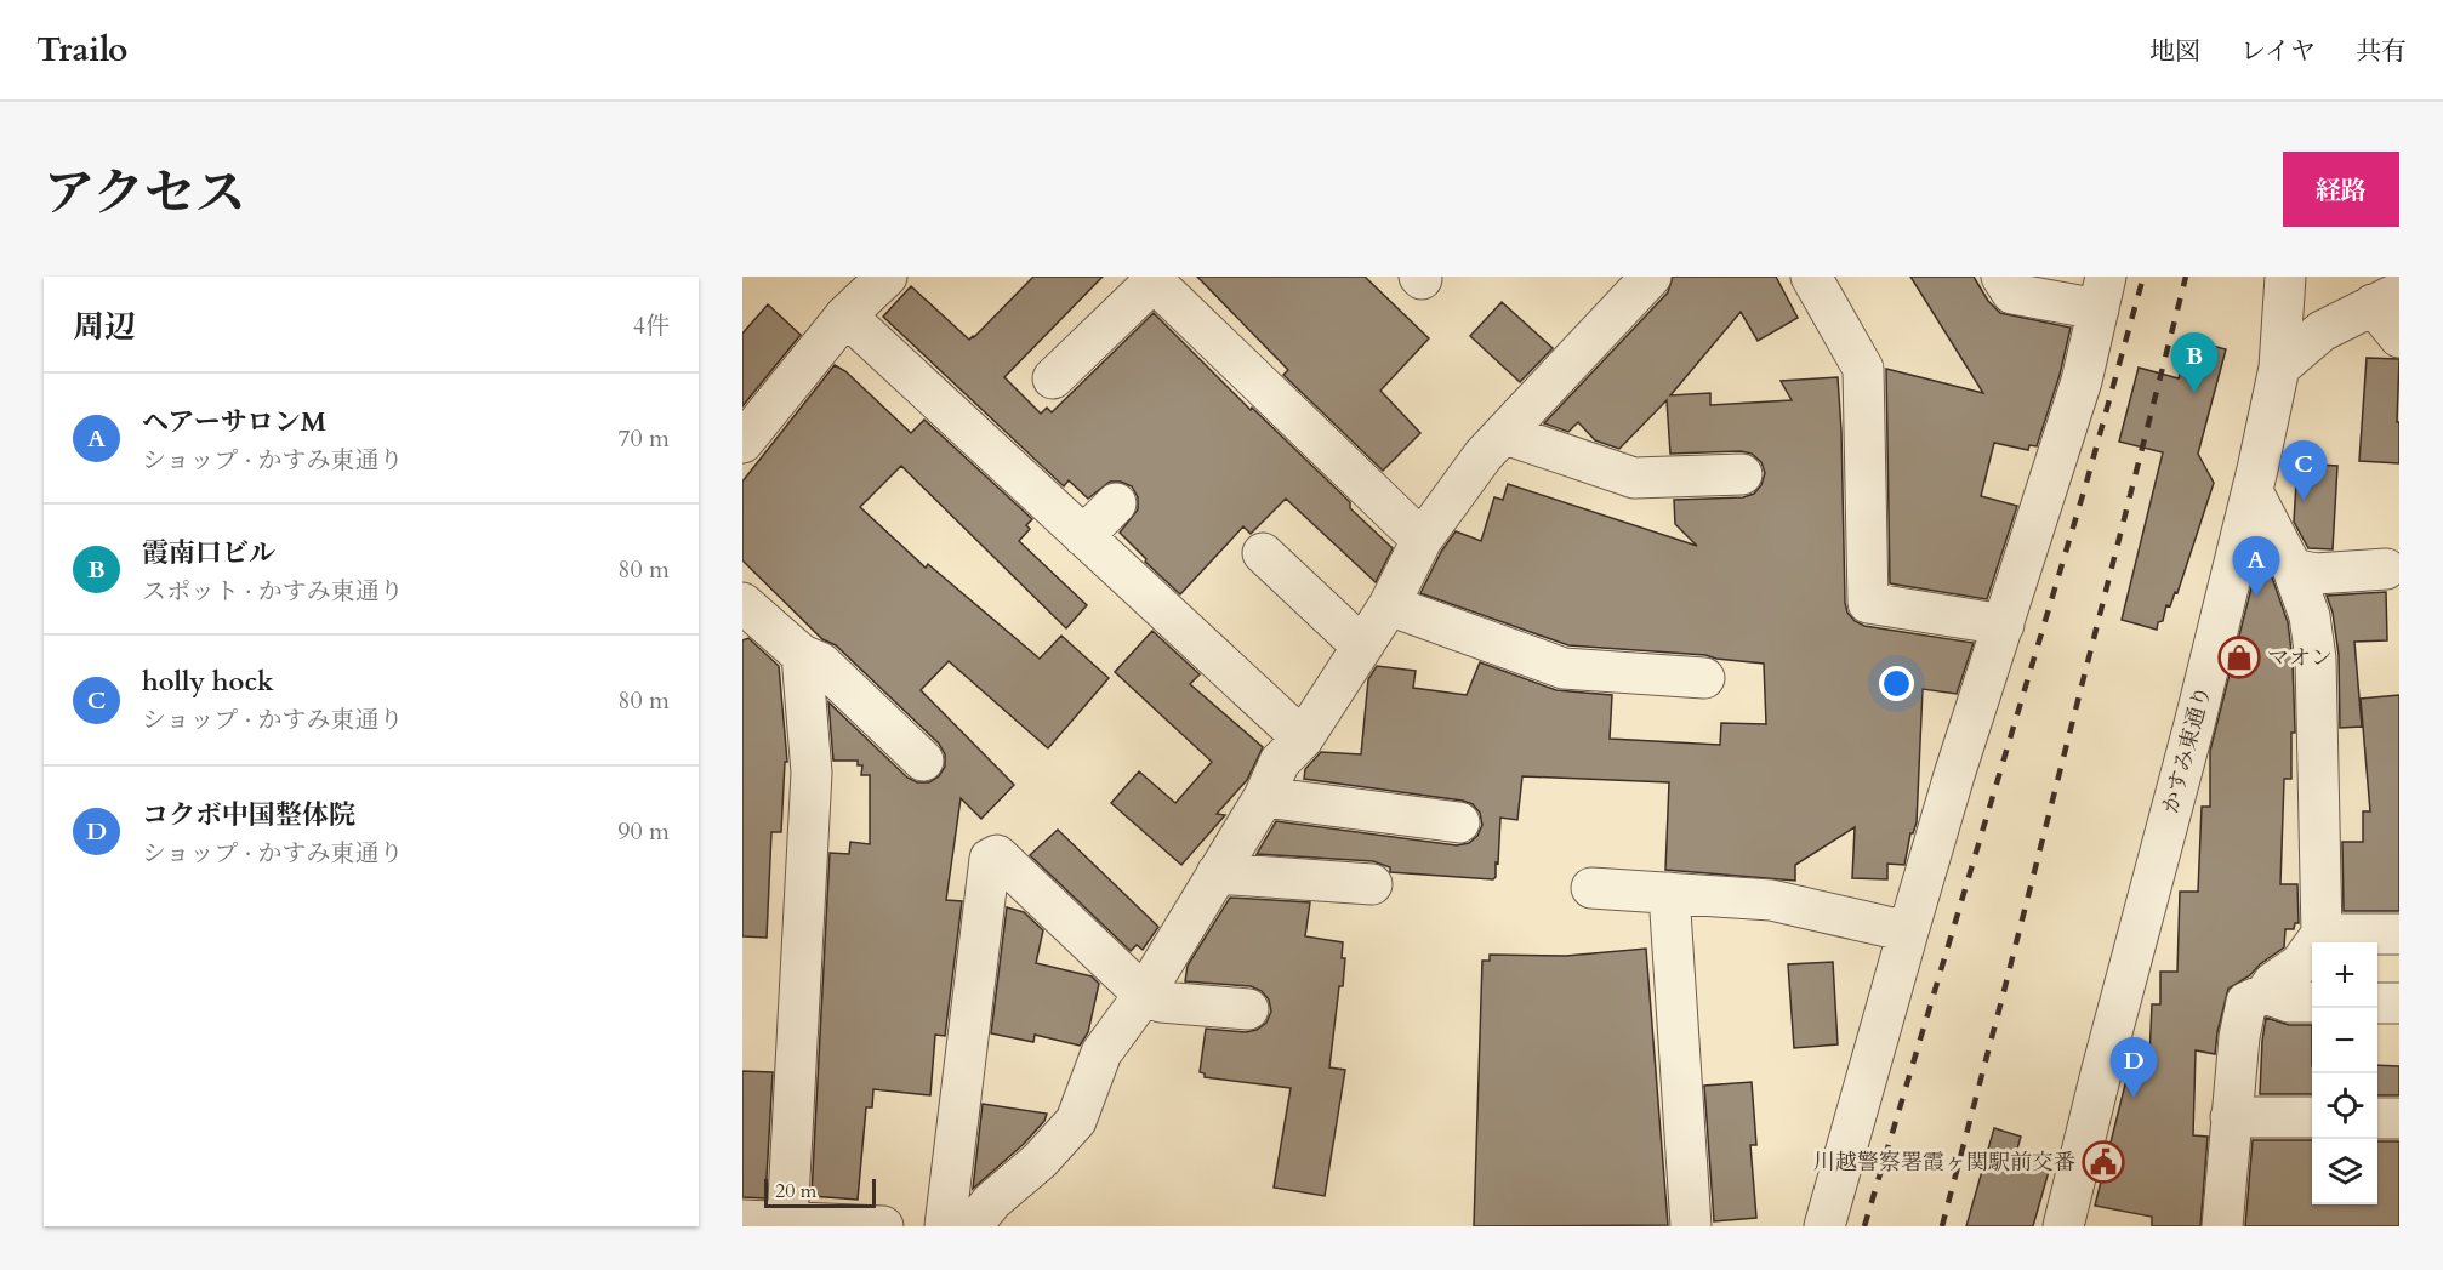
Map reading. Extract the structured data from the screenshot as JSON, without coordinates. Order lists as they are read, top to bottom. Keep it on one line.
{"streets":{"street":["かすみ東通り"]},"places":{"shop":["マオン"],"public building":["川越警察署霞ヶ関駅前交番"]},"scale_bar":"20 m","page":{"header":"Trailo","nav":["地図","レイヤ","共有"],"title":"アクセス","buttons":"経路","heading":["周辺","4件"],"pins":["B","C","A","D"],"list":[{"mark":"A","name":"ヘアーサロンM","note":"ショップ · かすみ東通り","value":"70 m"},{"mark":"B","name":"霞南口ビル","note":"スポット · かすみ東通り","value":"80 m"},{"mark":"C","name":"holly hock","note":"ショップ · かすみ東通り","value":"80 m"},{"mark":"D","name":"コクボ中国整体院","note":"ショップ · かすみ東通り","value":"90 m"}],"map_buttons":["+","−"],"scale":"20 m"}}
